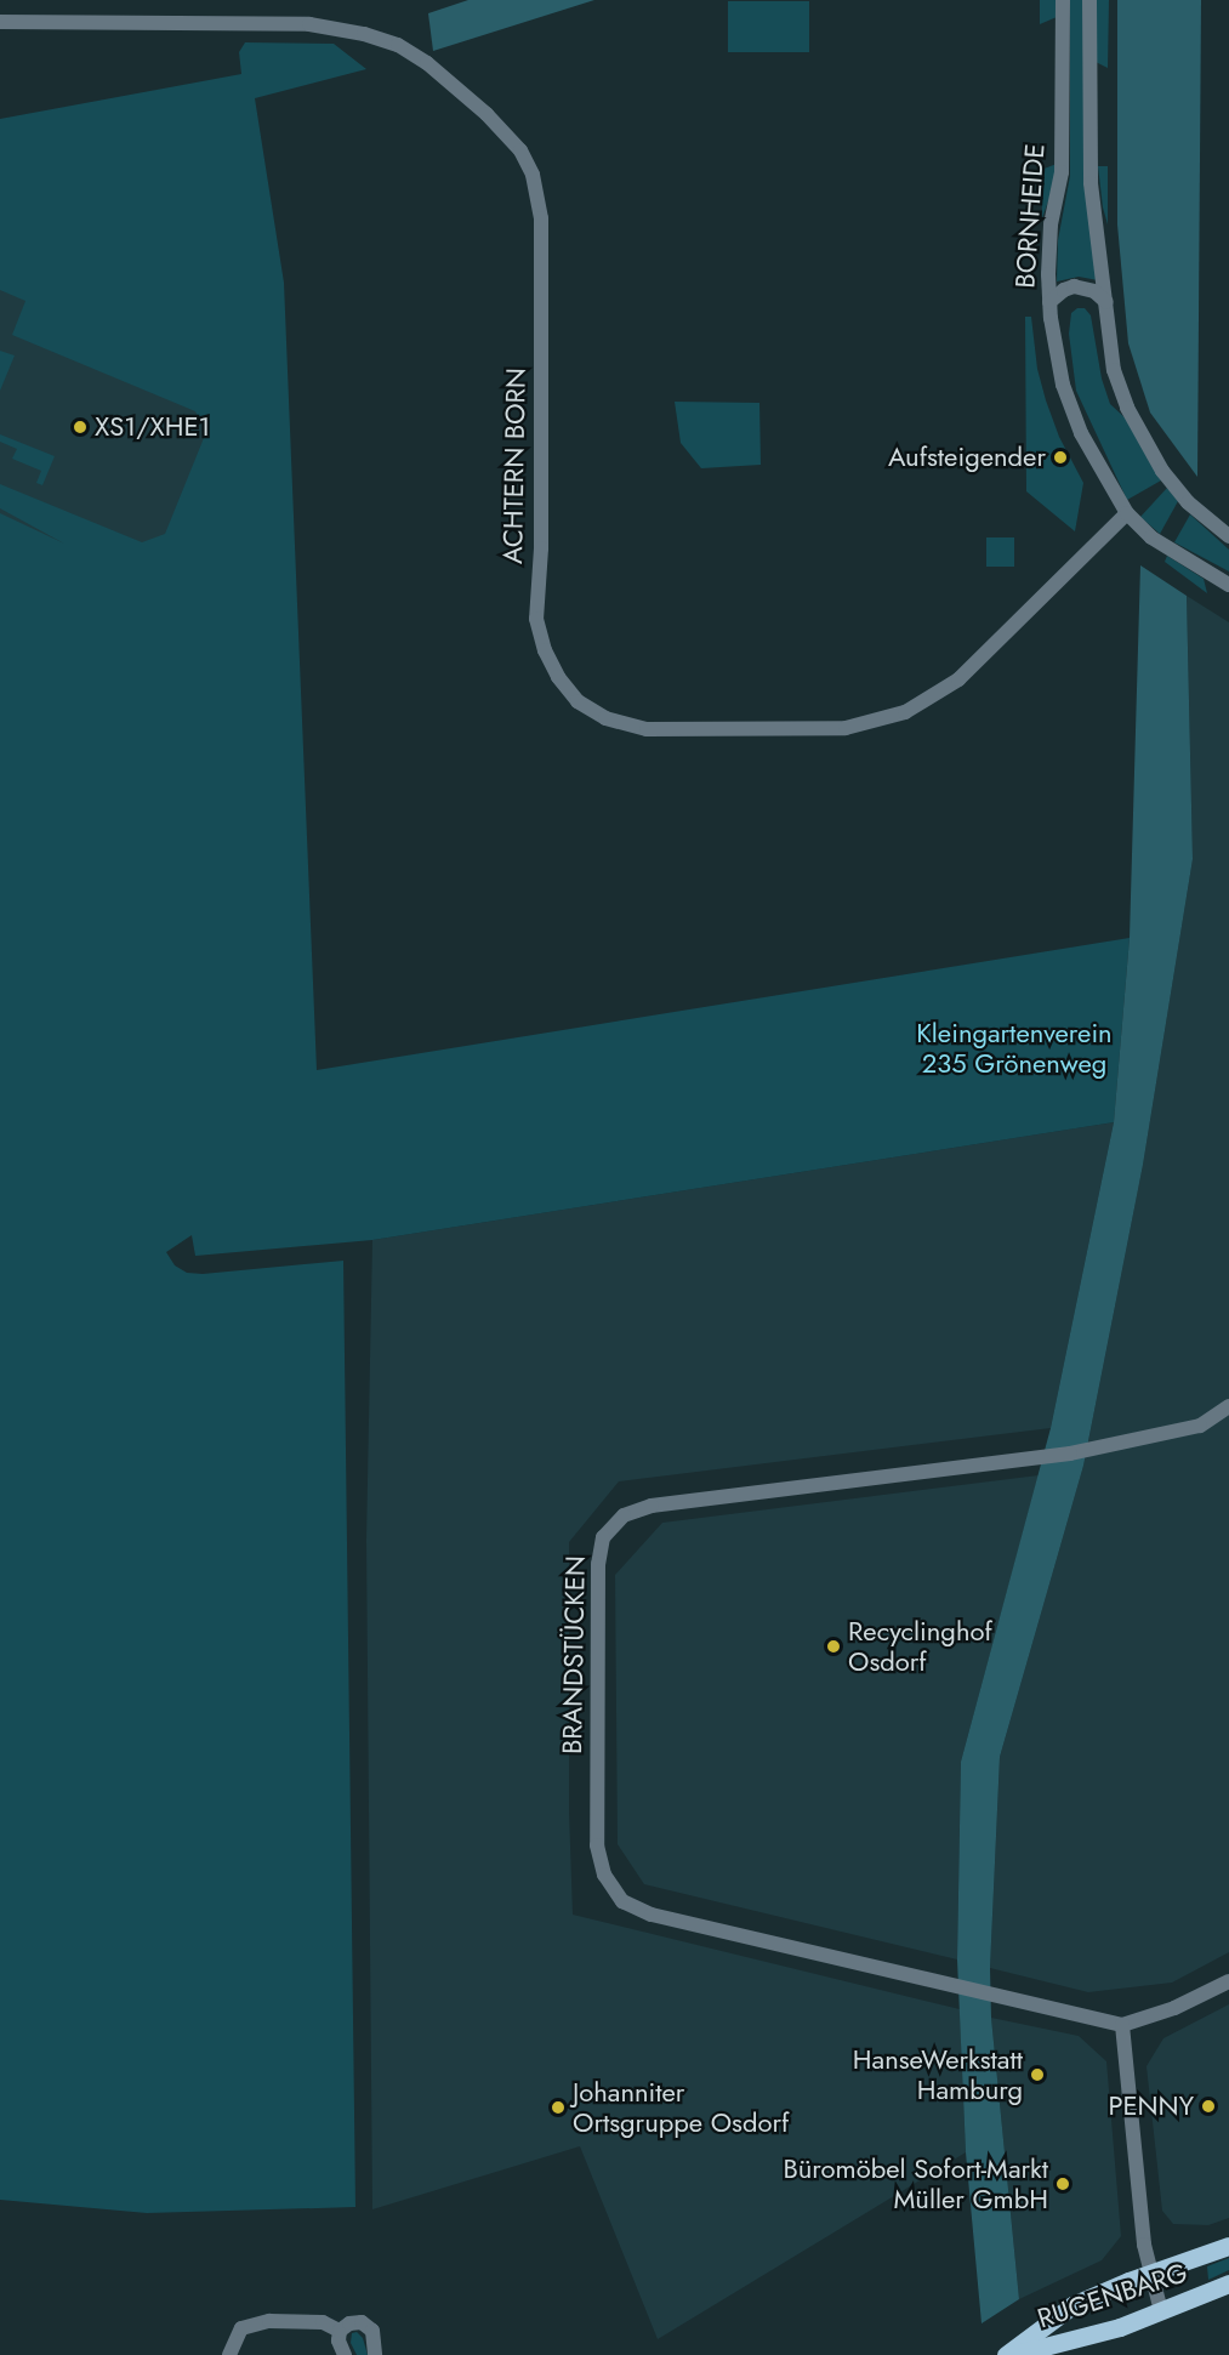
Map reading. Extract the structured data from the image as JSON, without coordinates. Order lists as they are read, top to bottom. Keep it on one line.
{"streets":{"main road":["RUGENBARG"],"street":["BORNHEIDE","ACHTERN BORN","BRANDSTÜCKEN"]},"crossings":[["BORNHEIDE","ACHTERN BORN"]],"parks":["Kleingartenverein 235 Grönenweg"],"places":["XS1/XHE1","Aufsteigender","Recyclinghof Osdorf","HanseWerkstatt Hamburg","PENNY","Johanniter Ortsgruppe Osdorf","Büromöbel Sofort-Markt Müller GmbH"]}
